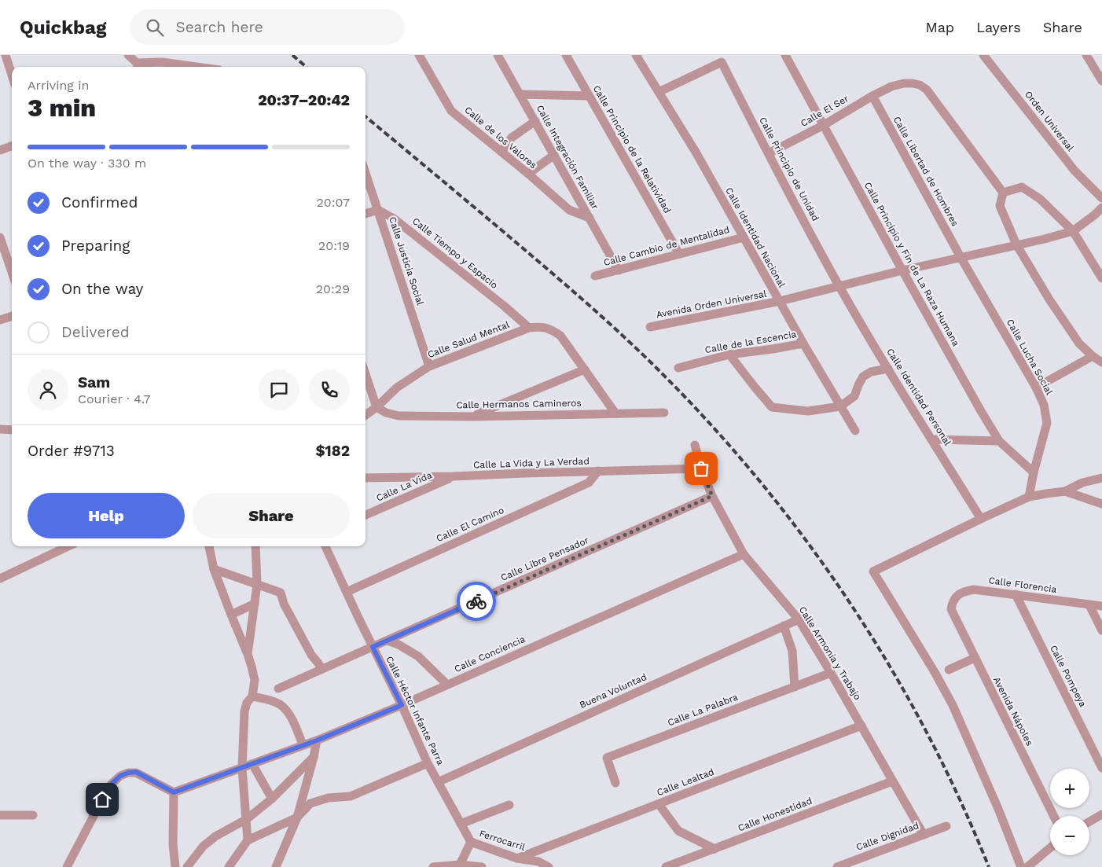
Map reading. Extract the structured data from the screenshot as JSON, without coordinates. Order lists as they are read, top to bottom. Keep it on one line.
{"streets":{"street":["Calle El Ser","Orden Universal","Calle de los Valores","Calle Principio de la Relatividad","Calle Integración Familiar","Calle Principio de Unidad","Calle Libertad de Hombres","Calle Identidad Nacional","Calle Cambio de Mentalidad","Calle Tiempo y Espacio","Calle Justicia Social","Calle Principio y Fin de La Raza Humana","Avenida Orden Universal","Calle Salud Mental","Calle de la Escencia","Calle Lucha Social","Calle Identidad Personal","Calle Hermanos Camineros","Calle La Vida y La Verdad","Calle La Vida","Calle El Camino","Calle Libre Pensador","Calle Florencia","Calle Armonía y Trabajo","Calle Conciencia","Calle Pompeya","Buena Voluntad","Calle La Palabra","Calle Héctor Infante Parra","Avenida Nápoles","Calle Lealtad","Calle Honestidad","Calle Dignidad","Ferrocarril"]},"crossings":[["Calle El Ser","Calle Principio de Unidad"],["Calle El Ser","Calle Libertad de Hombres"],["Calle El Ser","Calle Principio y Fin de La Raza Humana"],["Calle de los Valores","Calle Integración Familiar"],["Calle Principio de la Relatividad","Calle Cambio de Mentalidad"],["Calle Integración Familiar","Calle Cambio de Mentalidad"],["Calle Principio de Unidad","Calle Identidad Nacional"],["Calle Principio de Unidad","Avenida Orden Universal"],["Calle Principio de Unidad","Calle Identidad Personal"],["Calle Libertad de Hombres","Avenida Orden Universal"],["Calle Libertad de Hombres","Calle Lucha Social"],["Calle Identidad Nacional","Calle Cambio de Mentalidad"],["Calle Identidad Nacional","Avenida Orden Universal"],["Calle Identidad Nacional","Calle de la Escencia"],["Calle Tiempo y Espacio","Calle Justicia Social"],["Calle Tiempo y Espacio","Calle Salud Mental"],["Calle Justicia Social","Calle Salud Mental"],["Calle Principio y Fin de La Raza Humana","Avenida Orden Universal"],["Calle Principio y Fin de La Raza Humana","Calle Lucha Social"],["Avenida Orden Universal","Calle Lucha Social"],["Avenida Orden Universal","Calle Identidad Personal"],["Calle Salud Mental","Calle Hermanos Camineros"],["Calle La Vida y La Verdad","Calle La Vida"],["Calle La Vida y La Verdad","Calle El Camino"],["Calle La Vida y La Verdad","Calle Armonía y Trabajo"],["Calle El Camino","Calle Héctor Infante Parra"],["Calle Libre Pensador","Calle Armonía y Trabajo"],["Calle Libre Pensador","Calle Héctor Infante Parra"],["Calle Florencia","Calle Pompeya"],["Calle Florencia","Avenida Nápoles"],["Calle Armonía y Trabajo","Calle Conciencia"],["Calle Armonía y Trabajo","Buena Voluntad"],["Calle Armonía y Trabajo","Calle La Palabra"],["Calle Armonía y Trabajo","Calle Lealtad"],["Calle Armonía y Trabajo","Calle Honestidad"],["Calle Armonía y Trabajo","Calle Dignidad"],["Calle Conciencia","Calle Héctor Infante Parra"],["Buena Voluntad","Calle Héctor Infante Parra"],["Calle Héctor Infante Parra","Ferrocarril"],["Calle Lealtad","Ferrocarril"]],"page":{"header":"Quickbag","search":"Search here","nav":["Map","Layers","Share"],"heading":["3 min","Arriving in","20:37–20:42"],"panel":["Sam","Courier · 4.7","Order #9713","$182"],"bar":"On the way · 330 m","list":[["Confirmed","20:07"],["Preparing","20:19"],["On the way","20:29"],"Delivered"],"buttons":["Help","Share"],"map_buttons":["+","−"]}}
